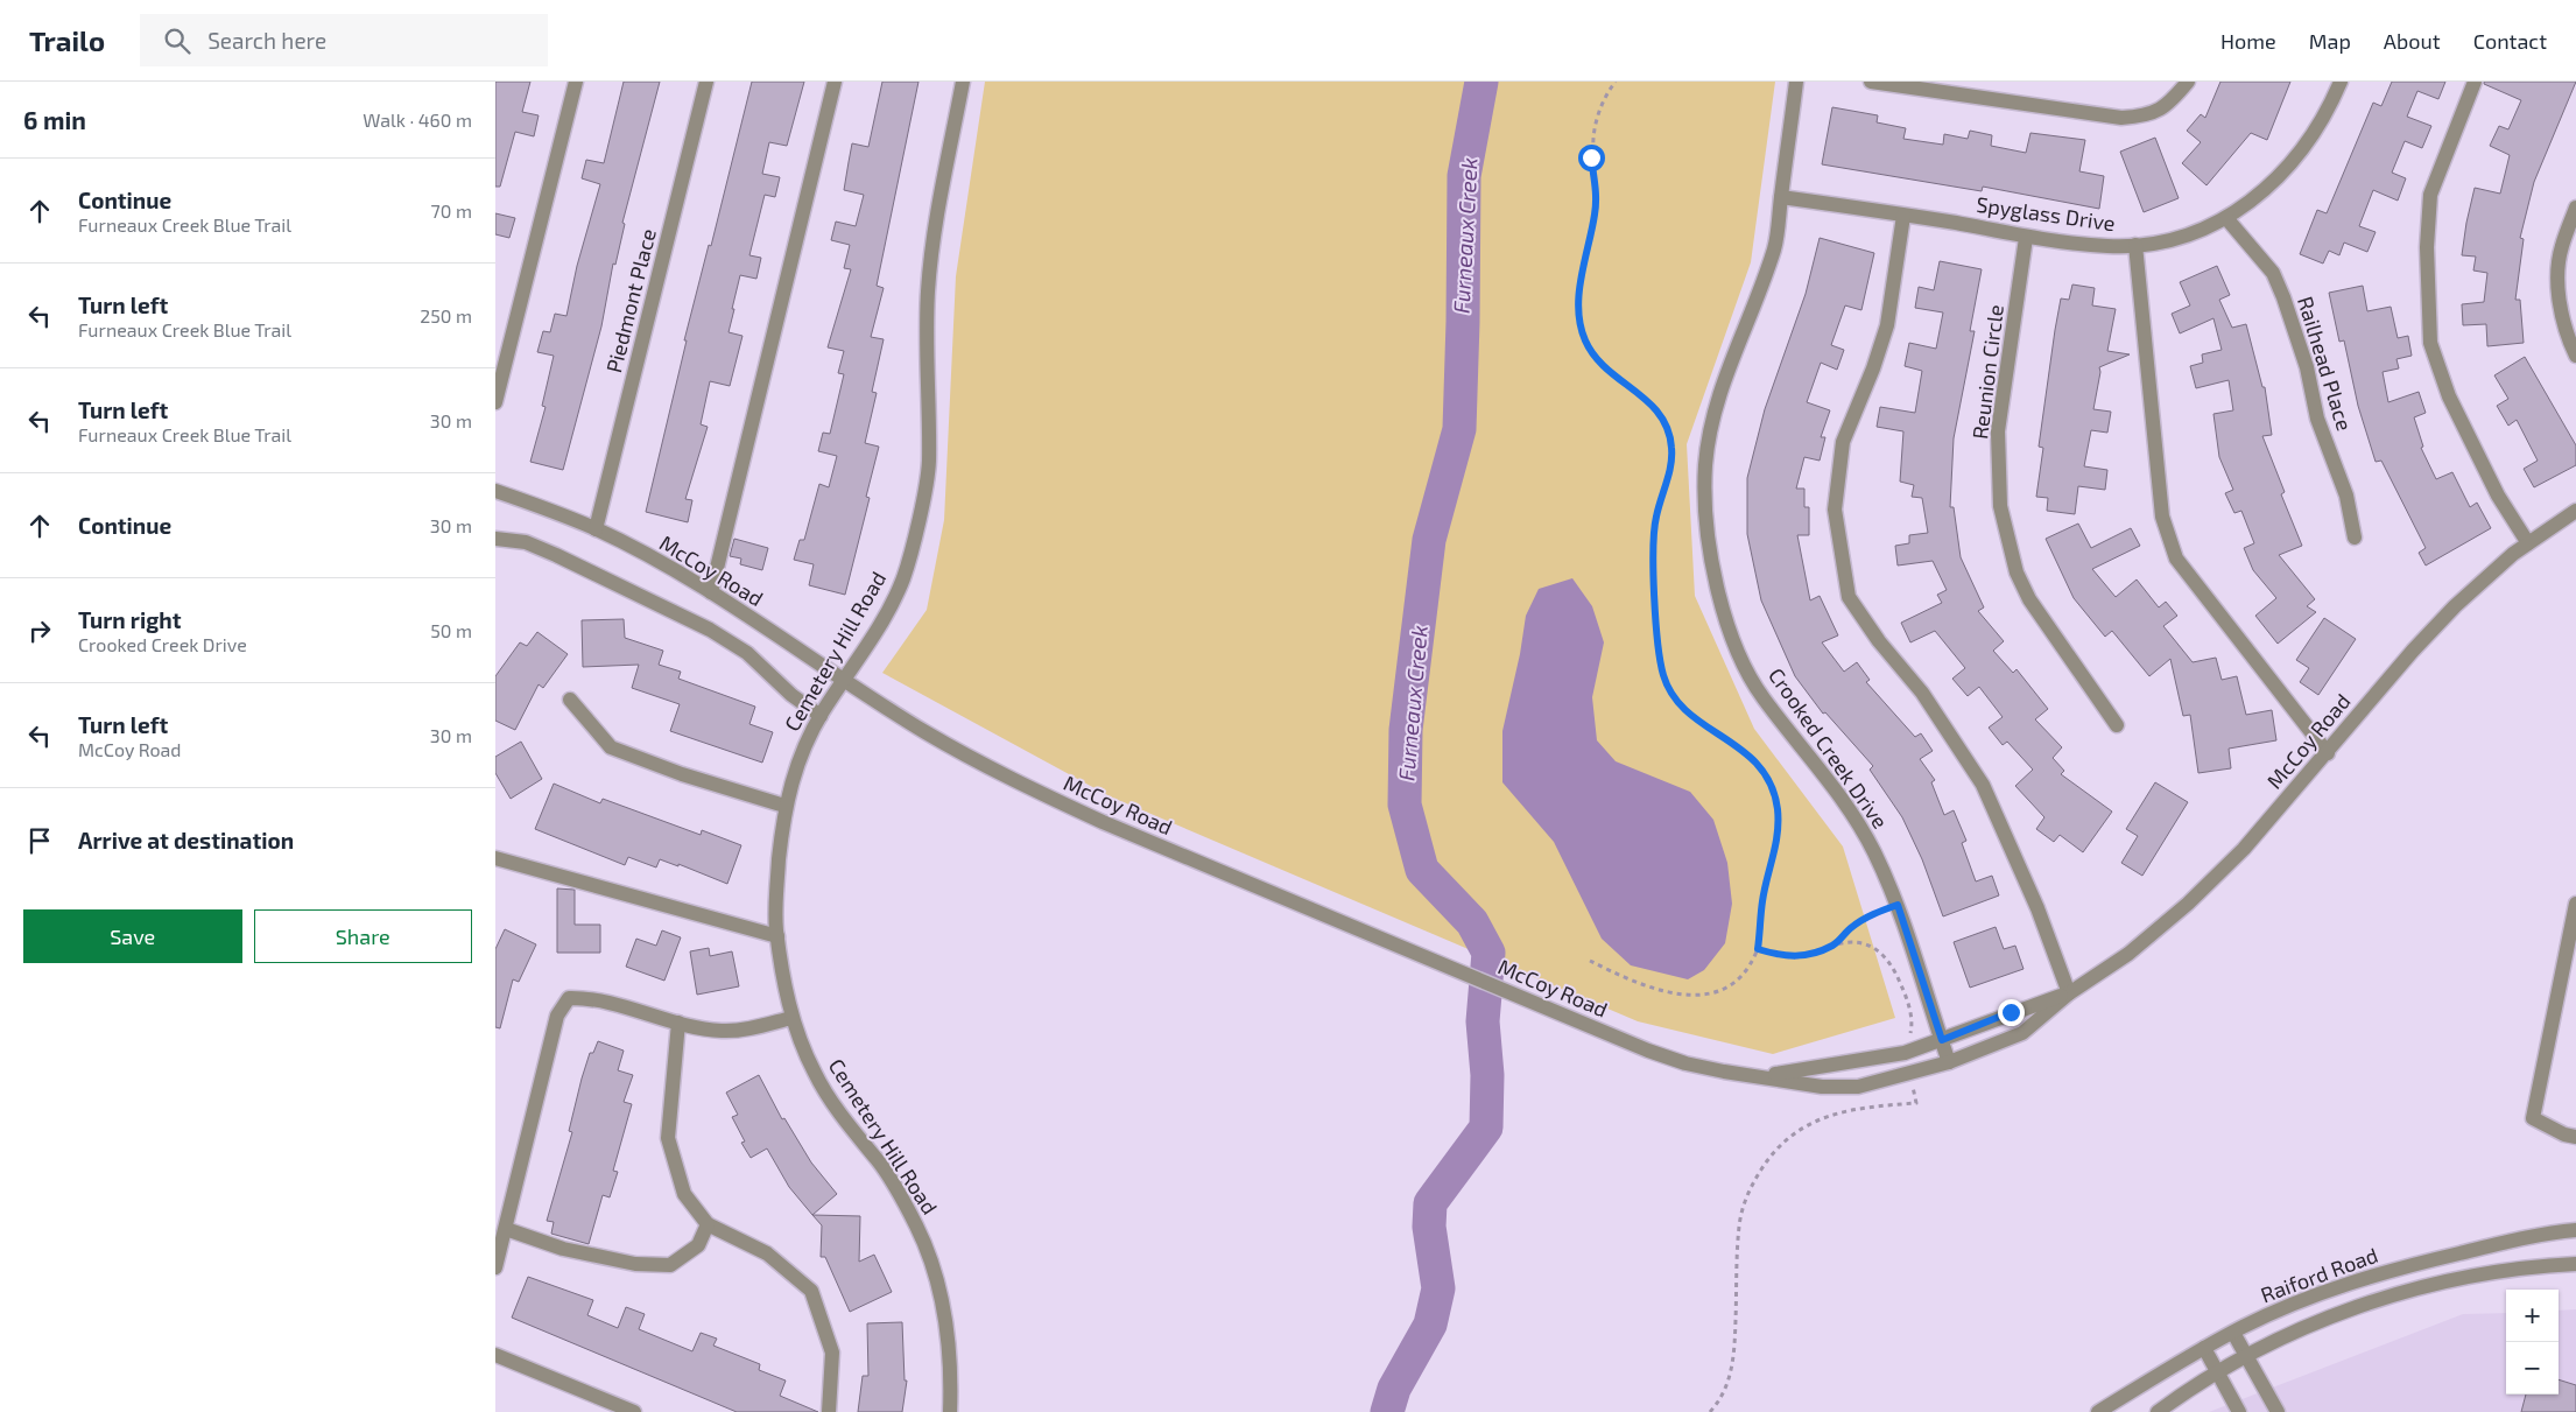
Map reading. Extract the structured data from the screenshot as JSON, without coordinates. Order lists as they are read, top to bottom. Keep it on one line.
{"streets":{"street":["Spyglass Drive","Piedmont Place","Railhead Place","Reunion Circle","McCoy Road","Cemetery Hill Road","Crooked Creek Drive","Raiford Road"]},"crossings":[["Spyglass Drive","Railhead Place"],["Spyglass Drive","Reunion Circle"],["Spyglass Drive","Crooked Creek Drive"],["Piedmont Place","McCoy Road"],["McCoy Road","Cemetery Hill Road"],["McCoy Road","Crooked Creek Drive"]],"water":["Furneaux Creek"],"page":{"header":"Trailo","search":"Search here","nav":["Home","Map","About","Contact"],"heading":["6 min","Walk · 460 m"],"list":[["Continue","Furneaux Creek Blue Trail","70 m"],["Turn left","Furneaux Creek Blue Trail","250 m"],["Turn left","Furneaux Creek Blue Trail","30 m"],["Continue","30 m"],["Turn right","Crooked Creek Drive","50 m"],["Turn left","McCoy Road","30 m"],"Arrive at destination"],"buttons":["Save","Share"],"map_buttons":["+","−"]}}
